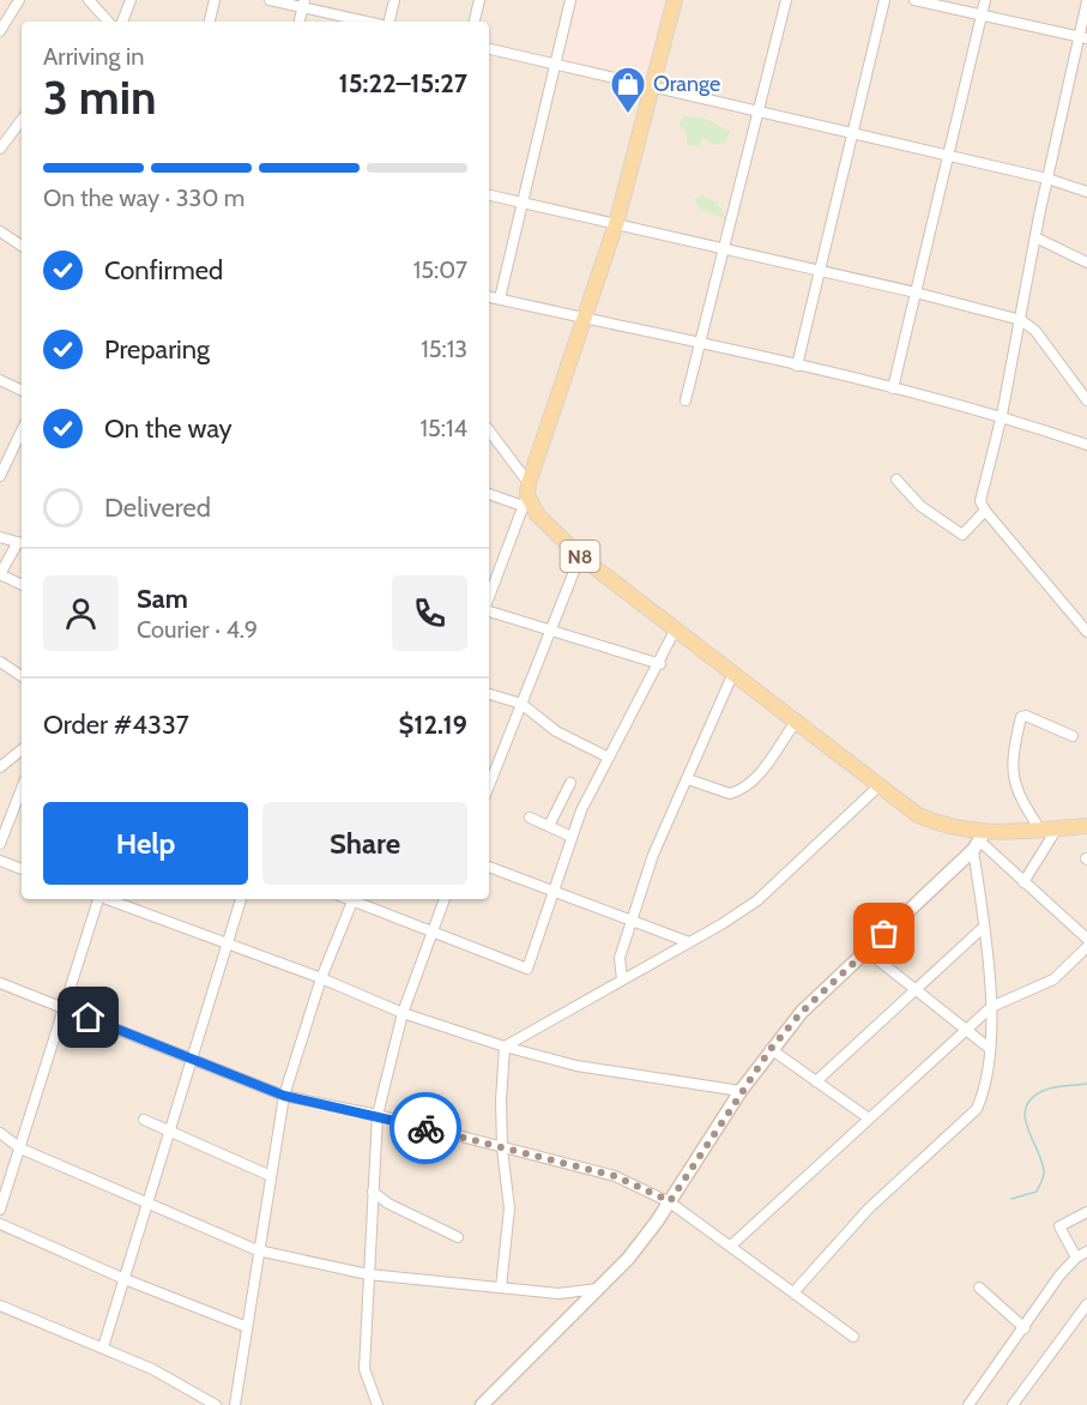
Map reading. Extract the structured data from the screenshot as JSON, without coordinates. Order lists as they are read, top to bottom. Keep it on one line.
{"streets":{"main road":["N8"]},"places":{"shop":["Orange"]},"page":{"heading":["3 min","Arriving in","15:22–15:27"],"panel":["Sam","Courier · 4.9","Order #4337","$12.19"],"bar":"On the way · 330 m","list":[["Confirmed","15:07"],["Preparing","15:13"],["On the way","15:14"],"Delivered"],"buttons":["Help","Share"]}}
